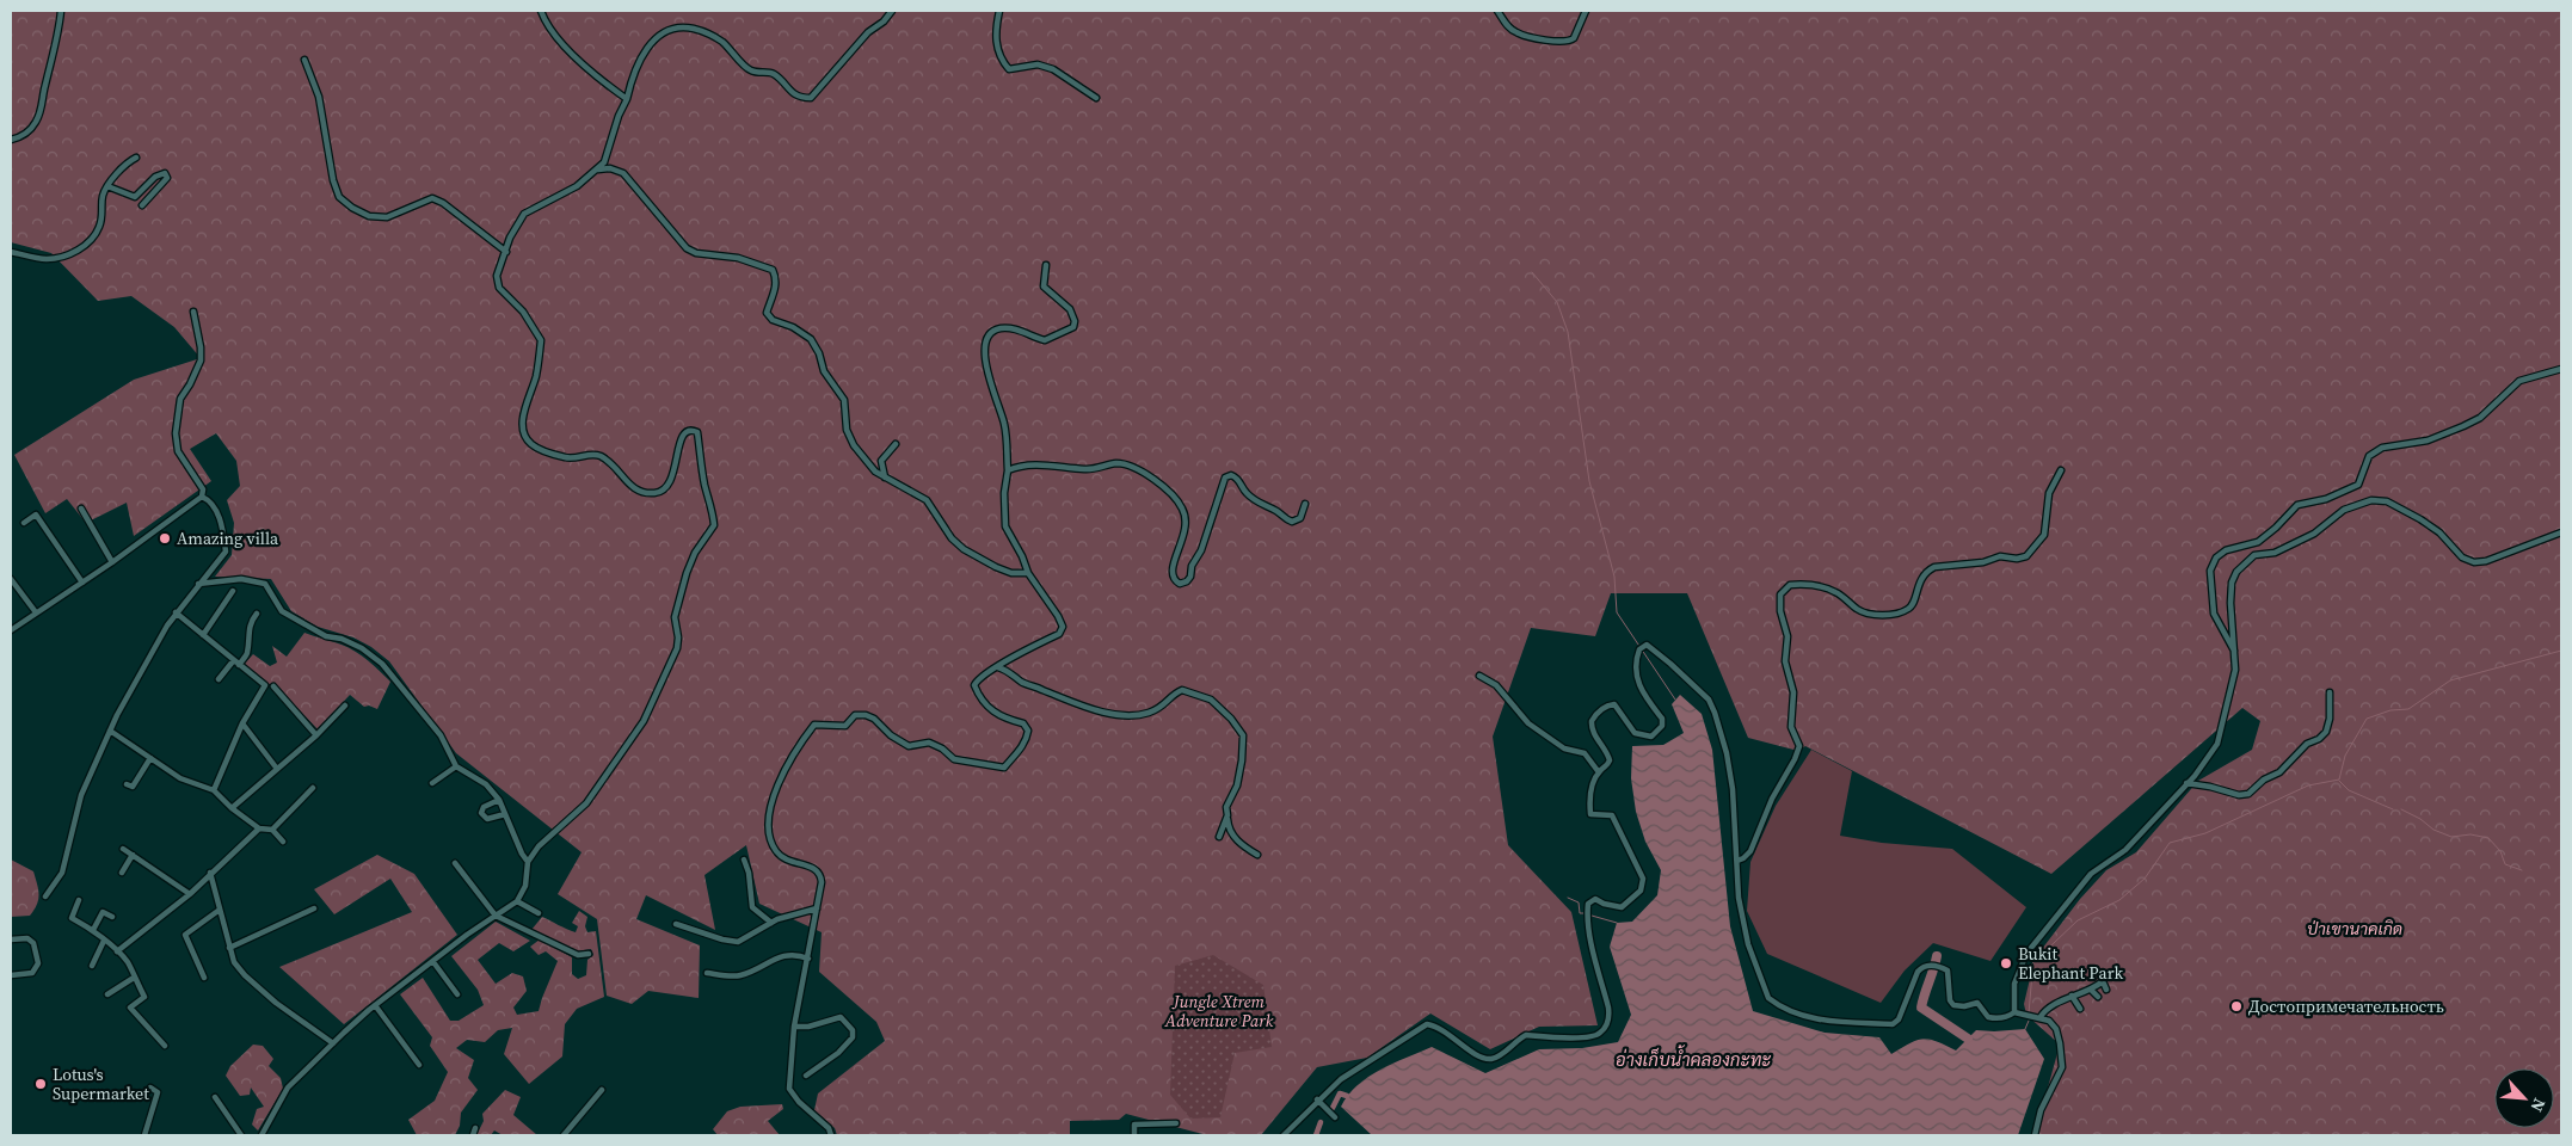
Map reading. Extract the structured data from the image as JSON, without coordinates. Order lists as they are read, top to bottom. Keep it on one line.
{"water":["อ่างเก็บน้ำคลองกะทะ"],"parks":["ป่าเขานาคเกิด","Jungle Xtrem Adventure Park"],"places":["Amazing villa","Bukit Elephant Park","Достопримечательность","Lotus's Supermarket"],"north":"bottom right"}
